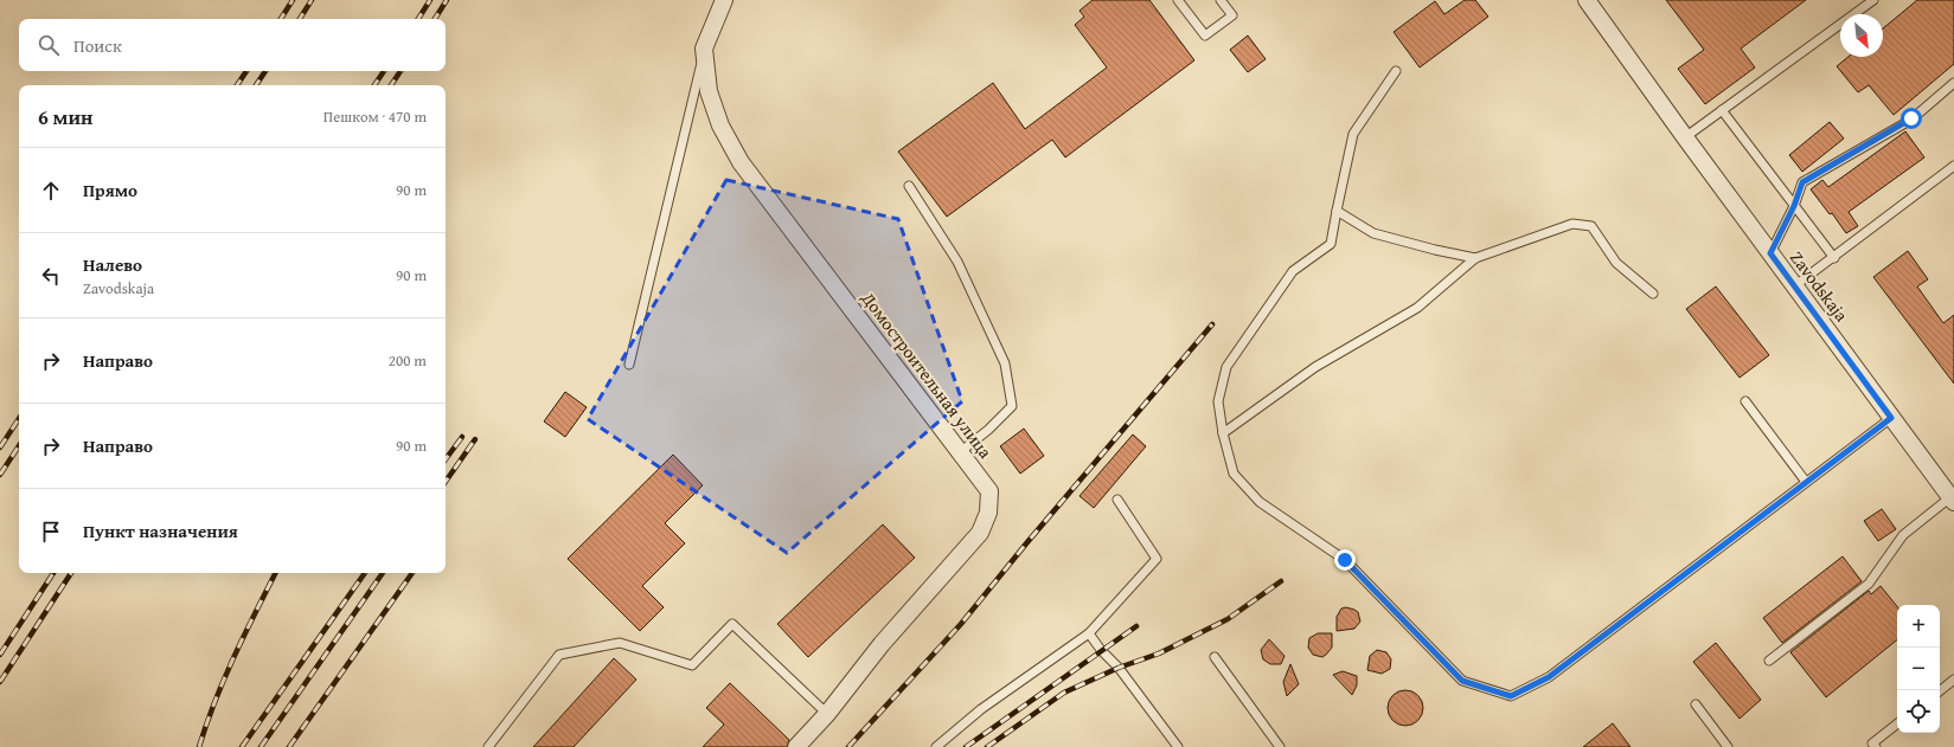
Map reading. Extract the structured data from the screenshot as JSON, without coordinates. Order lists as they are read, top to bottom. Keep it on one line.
{"streets":{"street":["Zavodskaja","Домостроительная улица"]},"north":"bottom right","page":{"search":"Поиск","heading":["6 мин","Пешком · 470 m"],"list":[["Прямо","90 m"],["Налево","Zavodskaja","90 m"],["Направо","200 m"],["Направо","90 m"],"Пункт назначения"],"map_buttons":["+","−"]}}
